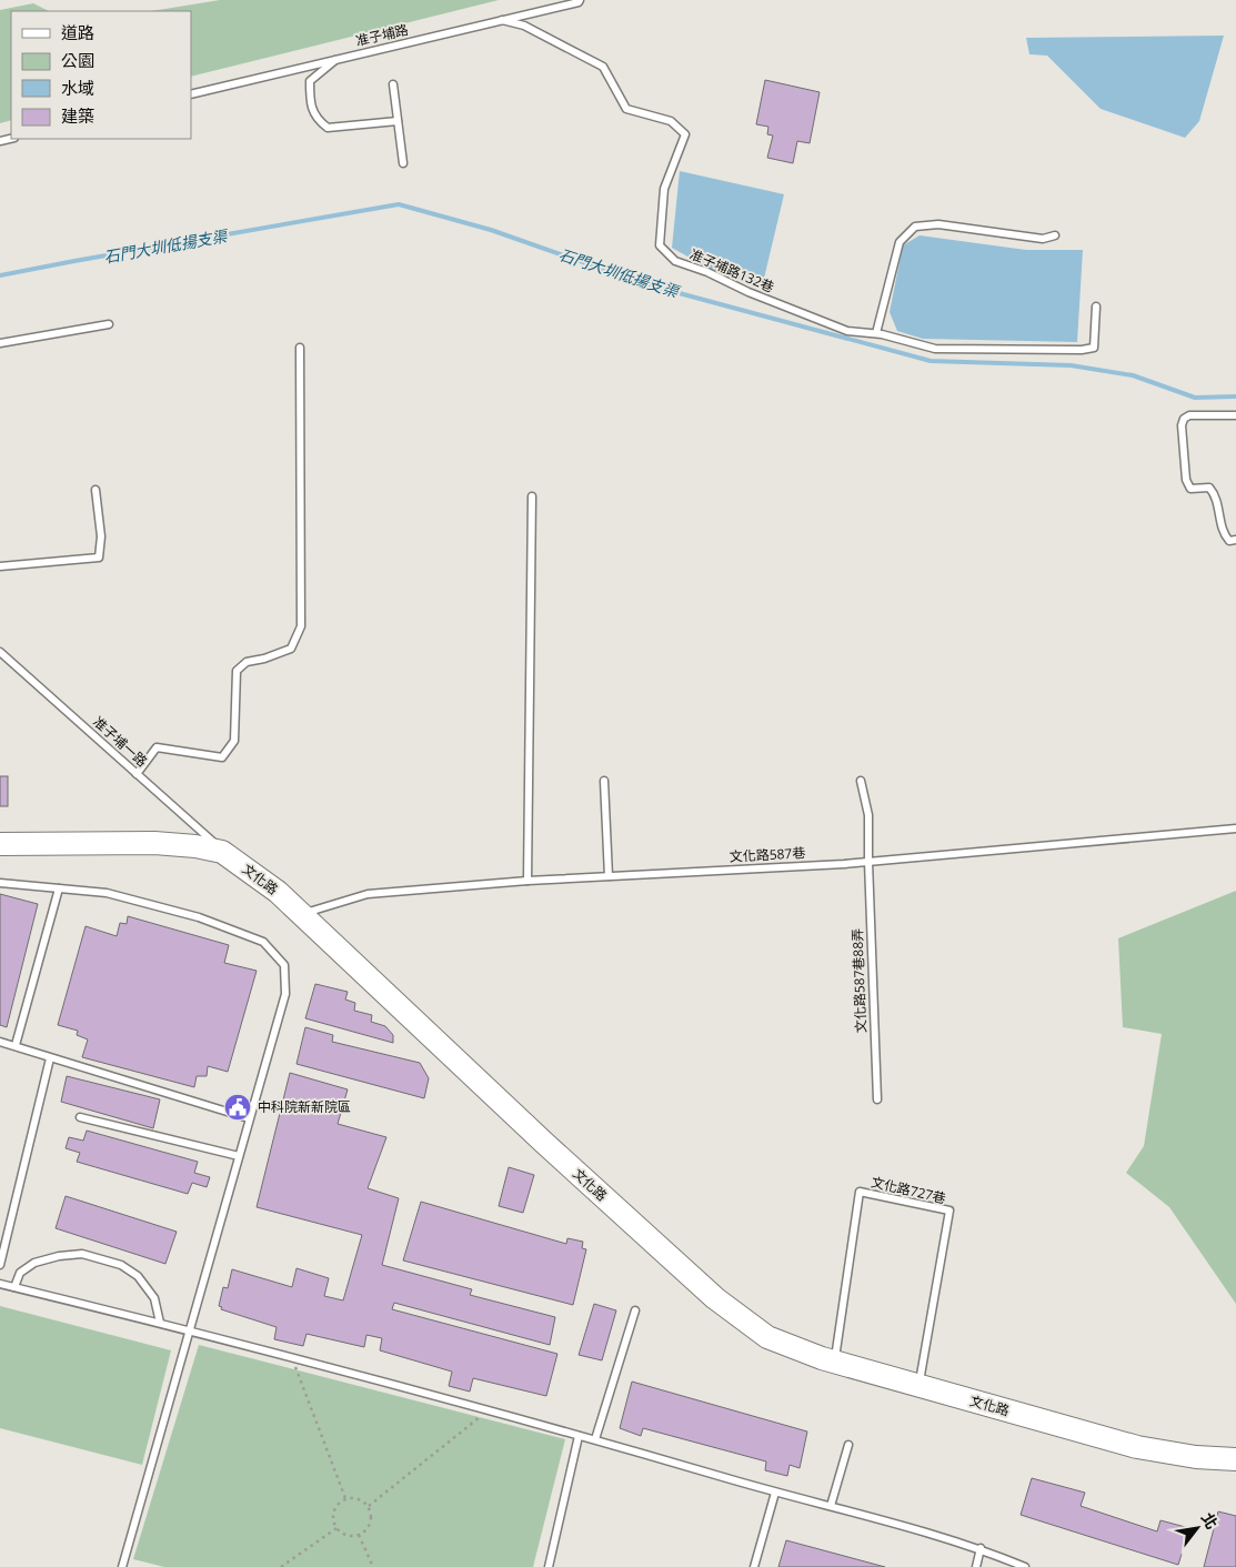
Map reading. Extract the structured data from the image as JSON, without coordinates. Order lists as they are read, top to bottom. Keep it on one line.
{"streets":{"main road":["文化路"],"lane":["准子埔路","准子埔路132巷","准子埔一路","文化路587巷","文化路587巷88弄","文化路727巷"]},"crossings":[["准子埔路","准子埔路132巷"],["准子埔一路","文化路"],["文化路587巷","文化路"],["文化路587巷","文化路587巷88弄"],["文化路","文化路727巷"]],"water":["石門大圳低揚支渠"],"places":{"public building":["中科院新新院區"]},"legend":["道路","公園","水域","建築"],"north":"top right"}
